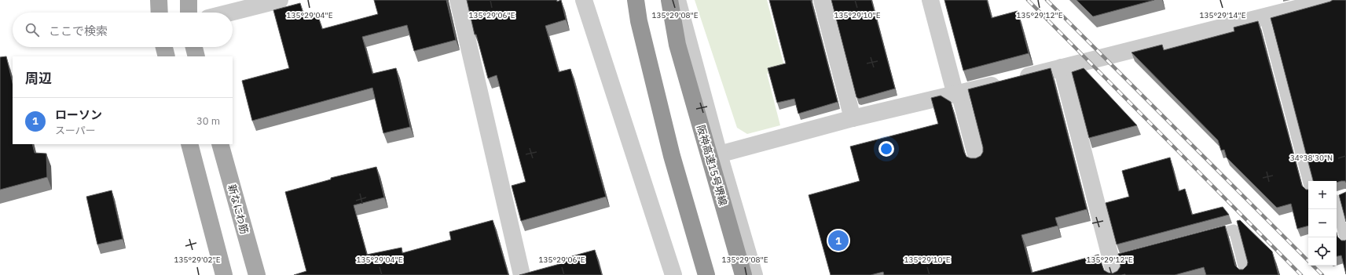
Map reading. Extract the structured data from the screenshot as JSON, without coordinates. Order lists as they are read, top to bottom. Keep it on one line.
{"streets":{"highway":["阪神高速15号堺線"],"main road":["新なにわ筋"]},"page":{"search":"ここで検索","heading":"周辺","list":[{"mark":"1","name":"ローソン","note":"スーパー","value":"30 m"}],"map_buttons":["+","−"],"pins":"1"},"coordinates":["135°29'04\"E","135°29'06\"E","135°29'08\"E","135°29'10\"E","135°29'12\"E","135°29'14\"E","34°38'30\"N","135°29'02\"E"]}
